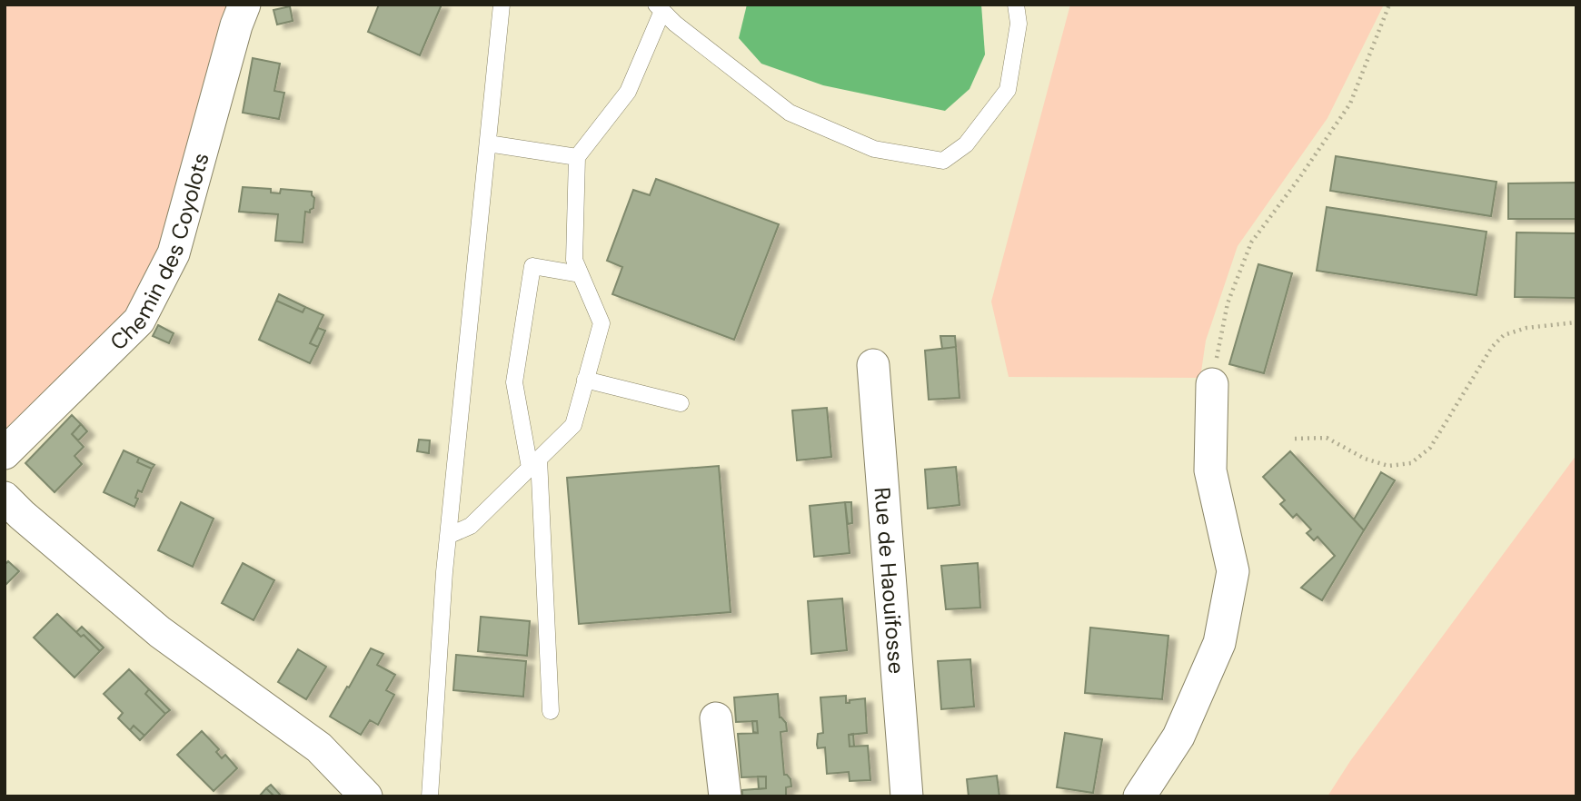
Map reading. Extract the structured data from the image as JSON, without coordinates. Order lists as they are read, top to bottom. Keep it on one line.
{"streets":{"street":["Chemin des Coyolots","Rue de Haouifosse"]}}
